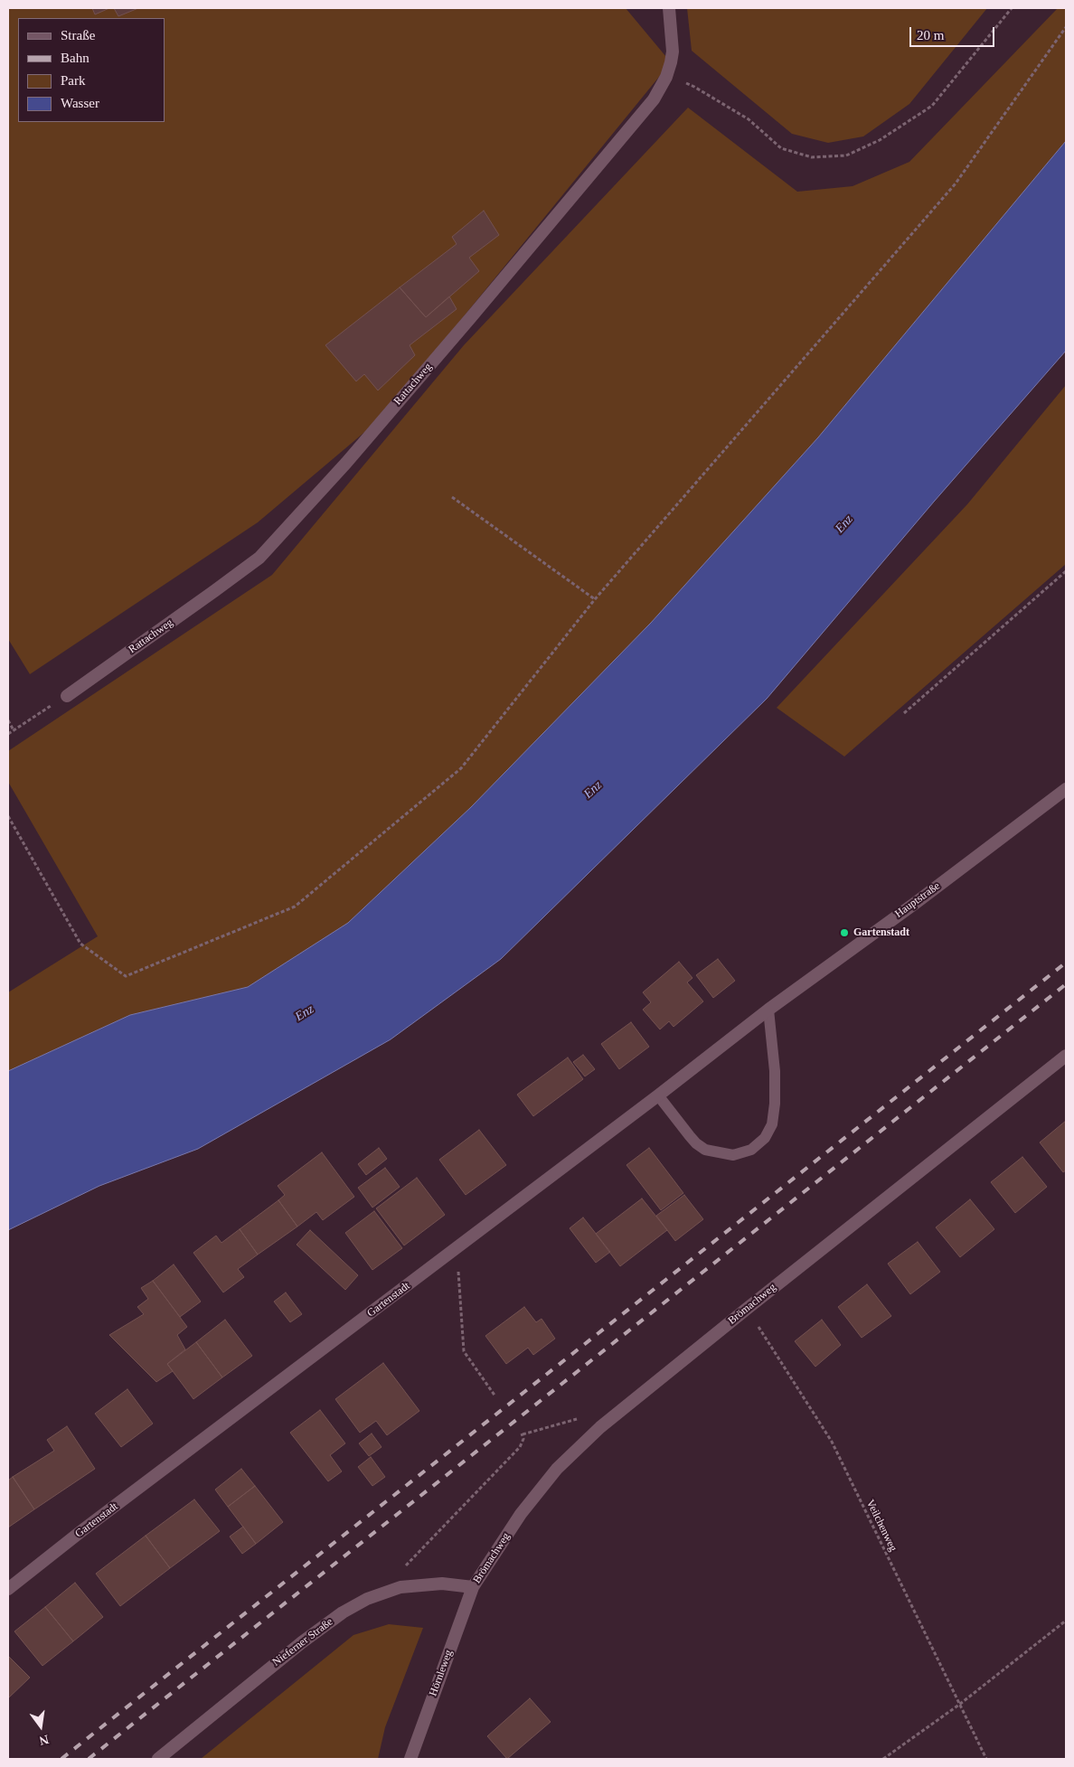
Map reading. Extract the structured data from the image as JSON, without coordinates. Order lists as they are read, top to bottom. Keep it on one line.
{"streets":{"street":["Rattachweg","Hauptstraße","Gartenstadt","Brömachweg","Nieferner Straße","Hörnleweg"],"path":["Veilchenweg"]},"crossings":[["Hauptstraße","Gartenstadt"],["Brömachweg","Veilchenweg"],["Brömachweg","Nieferner Straße"],["Brömachweg","Hörnleweg"],["Nieferner Straße","Hörnleweg"]],"water":["Enz"],"places":["Gartenstadt"],"legend":["Straße","Bahn","Park","Wasser"],"scale_bar":"20 m","north":"bottom"}
